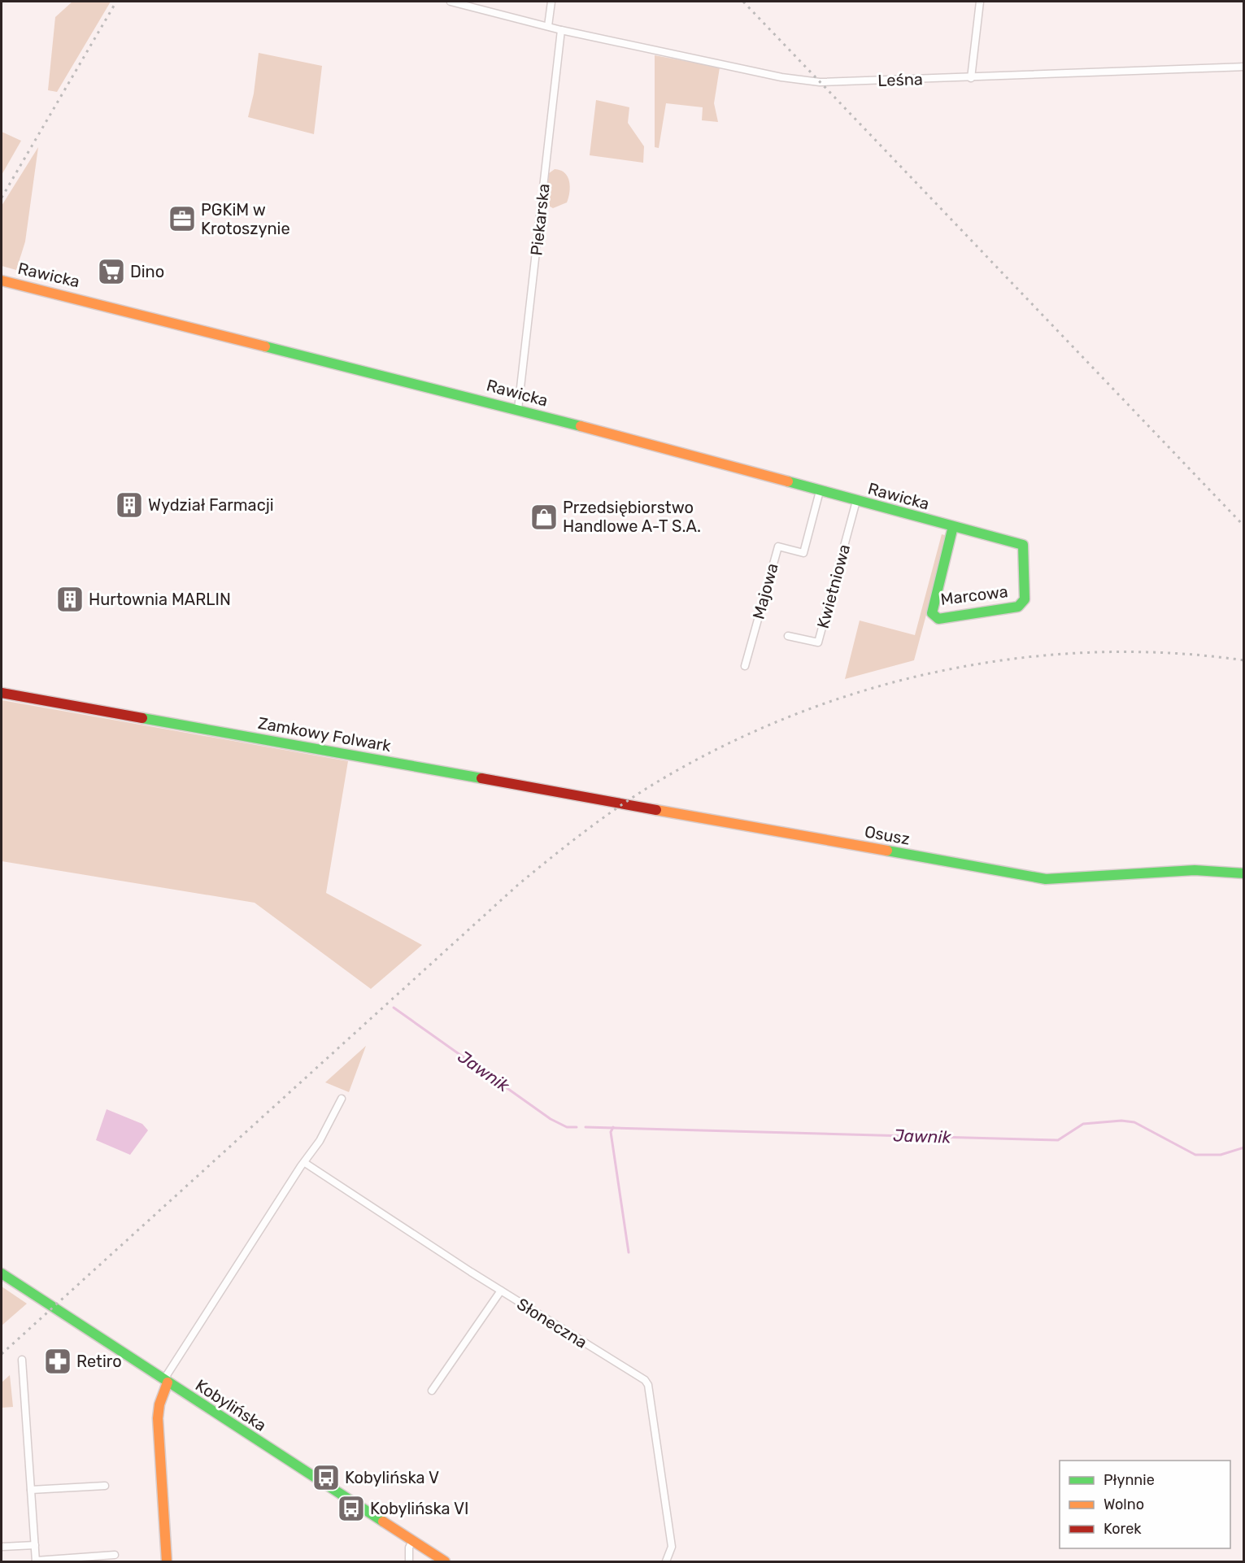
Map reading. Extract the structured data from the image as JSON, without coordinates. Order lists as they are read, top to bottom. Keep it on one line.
{"streets":{"street":["Leśna","Piekarska","Rawicka","Kwietniowa","Majowa","Marcowa","Zamkowy Folwark","Osusz","Słoneczna","Kobylińska"]},"crossings":[["Leśna","Piekarska"],["Piekarska","Rawicka"],["Rawicka","Kwietniowa"],["Rawicka","Majowa"],["Rawicka","Marcowa"],["Zamkowy Folwark","Osusz"]],"water":["Jawnik"],"places":{"office":["PGKiM w Krotoszynie"],"supermarket":["Dino"],"building":["Wydział Farmacji","Hurtownia MARLIN"],"shop":["Przedsiębiorstwo Handlowe A-T S.A."],"pharmacy":["Retiro"],"bus stop":["Kobylińska V","Kobylińska VI"]},"legend":["Płynnie","Wolno","Korek"]}
